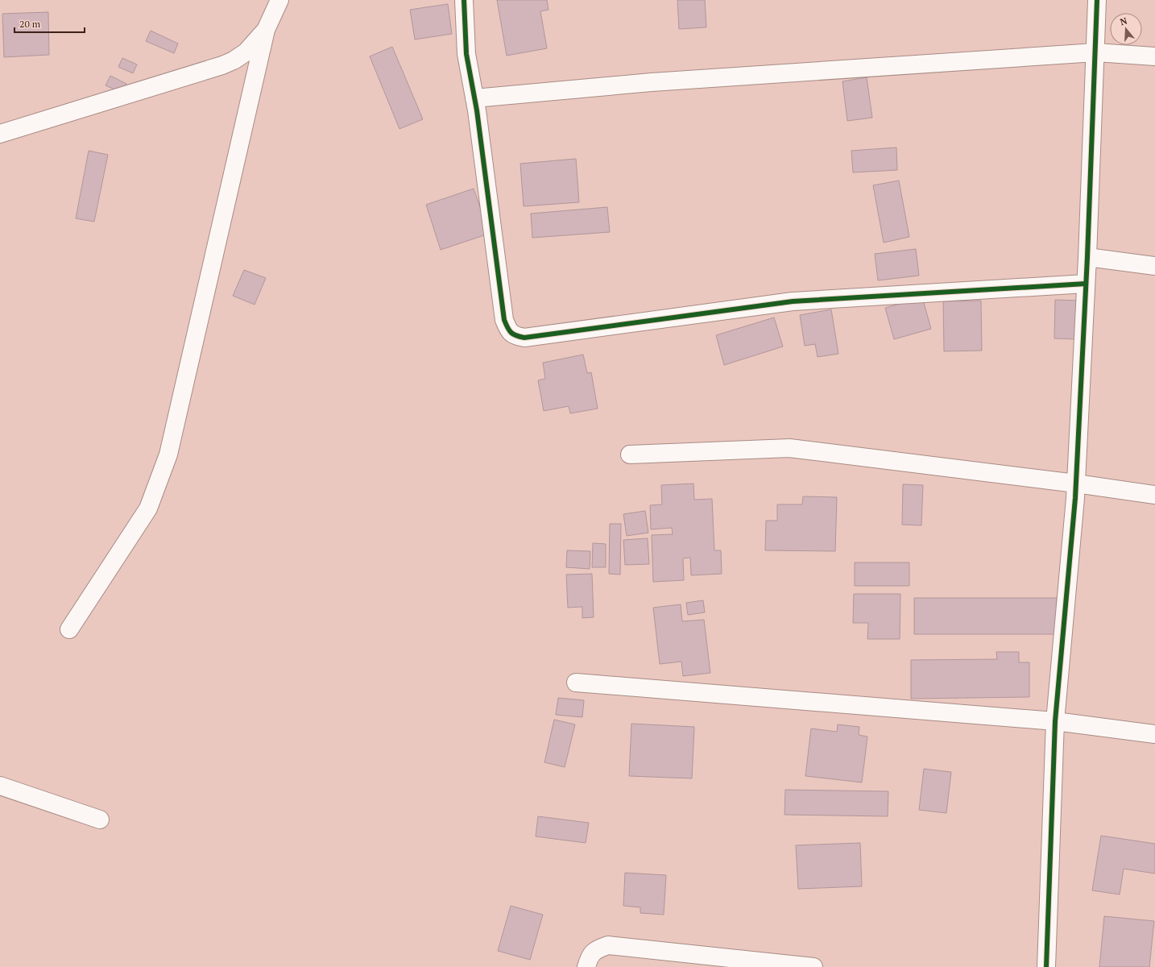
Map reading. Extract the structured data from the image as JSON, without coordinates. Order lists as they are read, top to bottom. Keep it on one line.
{"scale_bar":"20 m","north":"top"}
